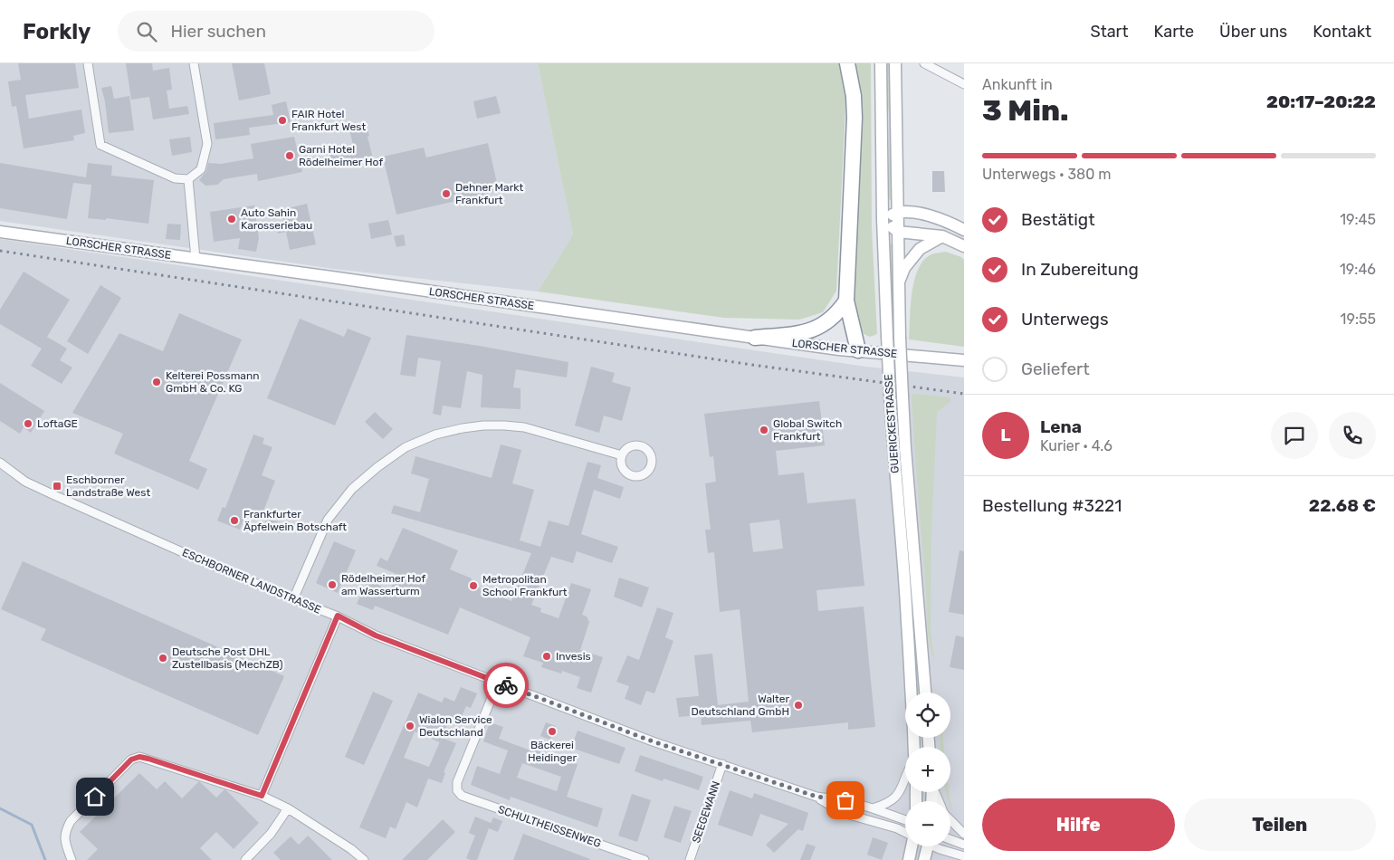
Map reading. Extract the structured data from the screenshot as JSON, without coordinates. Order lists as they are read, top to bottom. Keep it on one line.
{"streets":{"main road":["LORSCHER STRASSE","GUERICKESTRASSE"],"street":["ESCHBORNER LANDSTRASSE","SEEGEWANN","SCHULTHEISSENWEG"]},"crossings":[["ESCHBORNER LANDSTRASSE","SEEGEWANN"],["ESCHBORNER LANDSTRASSE","SCHULTHEISSENWEG"]],"places":{"other":["FAIR Hotel Frankfurt West","Garni Hotel Rödelheimer Hof","Dehner Markt Frankfurt","Auto Sahin Karosseriebau","Kelterei Possmann GmbH & Co. KG","LoftaGE","Global Switch Frankfurt","Frankfurter Äpfelwein Botschaft","Rödelheimer Hof am Wasserturm","Metropolitan School Frankfurt","Invesis","Deutsche Post DHL Zustellbasis (MechZB)","Walter Deutschland GmbH","Wialon Service Deutschland","Bäckerei Heidinger"],"transit":["Eschborner Landstraße West"]},"page":{"header":"Forkly","search":"Hier suchen","nav":["Start","Karte","Über uns","Kontakt"],"heading":["3 Min.","Ankunft in","20:17–20:22"],"panel":["Lena","Kurier · 4.6","Bestellung #3221","22.68 €"],"bar":"Unterwegs · 380 m","list":[["Bestätigt","19:45"],["In Zubereitung","19:46"],["Unterwegs","19:55"],"Geliefert"],"round":"L","map_buttons":["+","−"],"buttons":["Hilfe","Teilen"]}}
